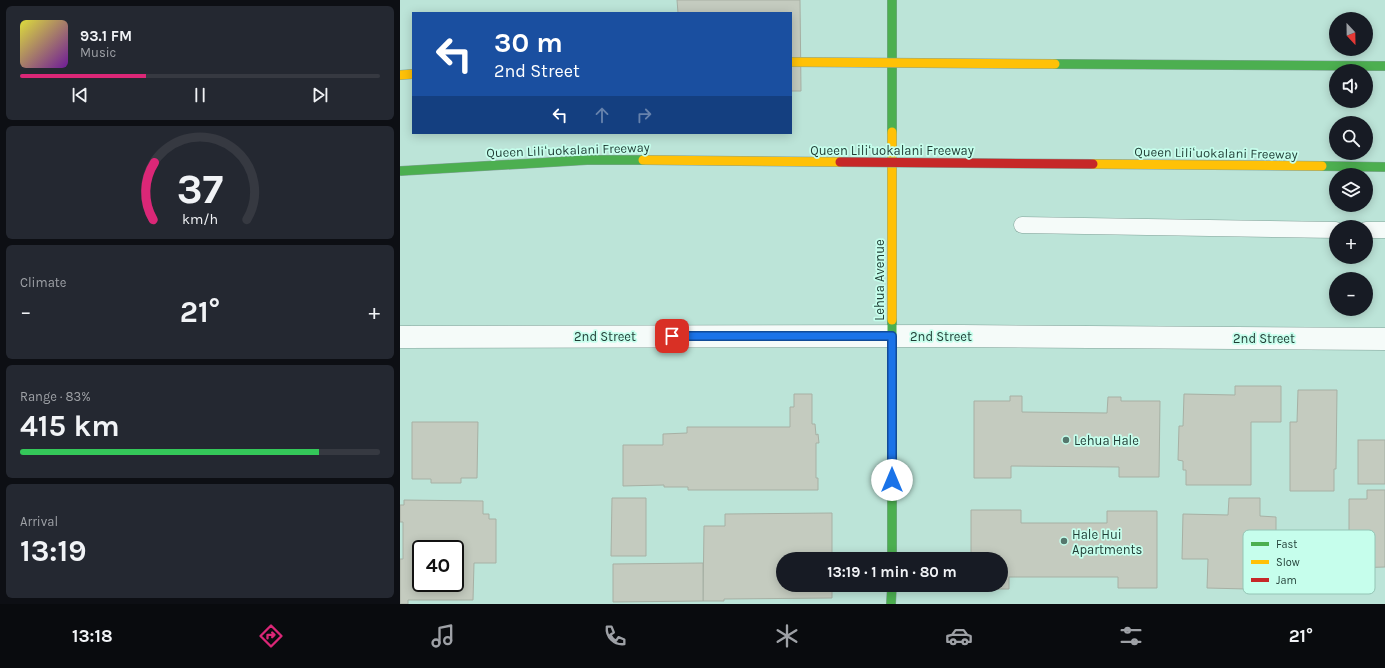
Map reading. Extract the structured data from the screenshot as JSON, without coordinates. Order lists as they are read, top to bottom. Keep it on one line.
{"streets":{"main road":["Queen Liliʻuokalani Freeway","Lehua Avenue"],"street":["2nd Street"]},"crossings":[["Lehua Avenue","2nd Street"]],"places":["Lehua Hale","Hale Hui Apartments"],"legend":["Fast","Slow","Jam"],"north":"bottom","page":{"map_buttons":["+","−"],"turn":["30 m","2nd Street"],"song":["93.1 FM","Music"],"tile":["Climate",["Range · 83%","415 km"],["Arrival","13:19"]],"heat":["−","21°","+"],"limit":"40","trip":"13:19 · 1 min · 80 m","tabs":["13:18","21°"],"gauge":["37","km/h"]}}
